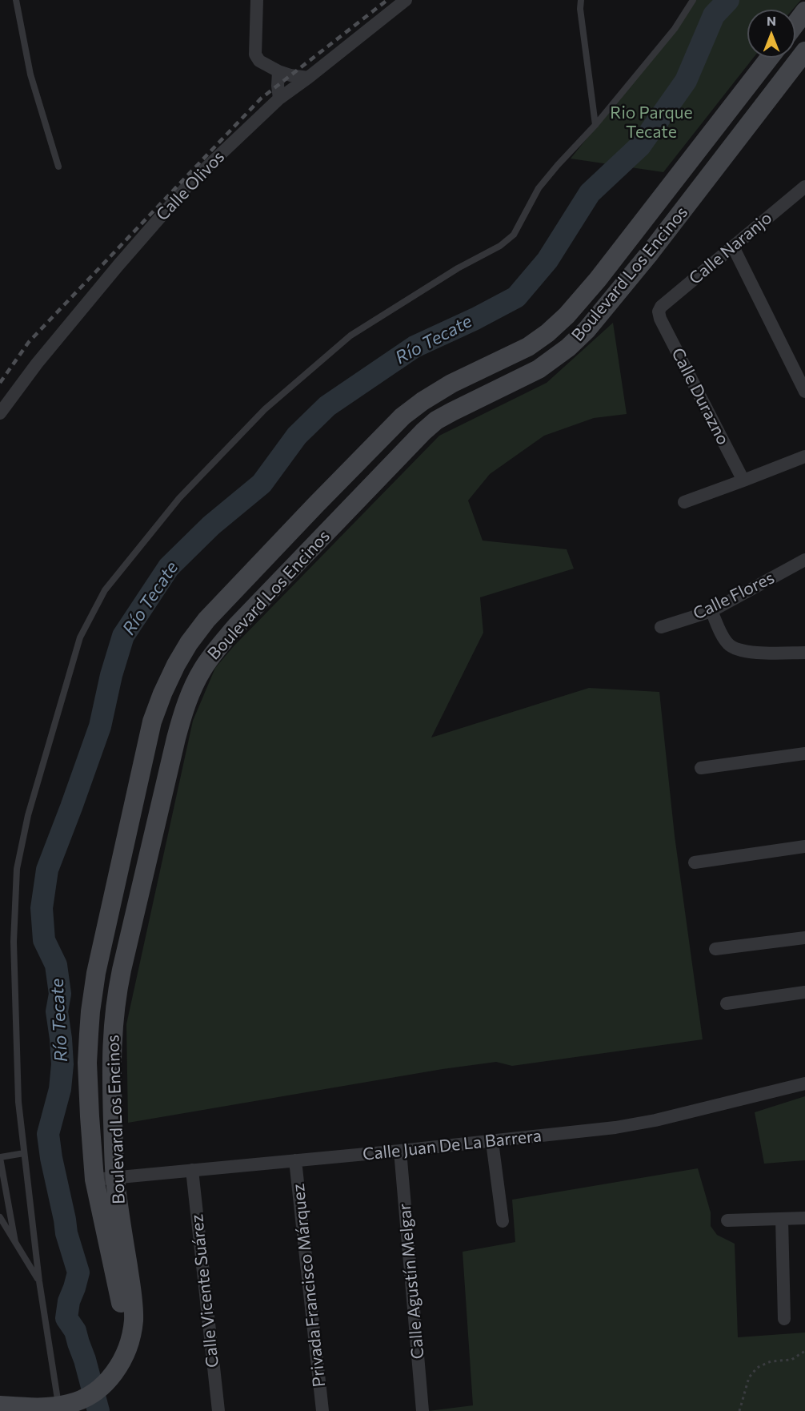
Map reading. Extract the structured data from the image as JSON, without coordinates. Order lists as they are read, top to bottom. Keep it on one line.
{"streets":{"main road":["Boulevard Los Encinos"],"street":["Calle Olivos","Calle Naranjo","Calle Durazno","Calle Flores","Calle Juan De La Barrera","Calle Agustín Melgar","Privada Francisco Márquez","Calle Vicente Suárez"]},"crossings":[["Calle Naranjo","Calle Durazno"],["Boulevard Los Encinos","Calle Juan De La Barrera"],["Calle Juan De La Barrera","Calle Agustín Melgar"],["Calle Juan De La Barrera","Privada Francisco Márquez"],["Calle Juan De La Barrera","Calle Vicente Suárez"]],"water":["Río Tecate"],"parks":["Rio Parque Tecate"],"north":"top"}
